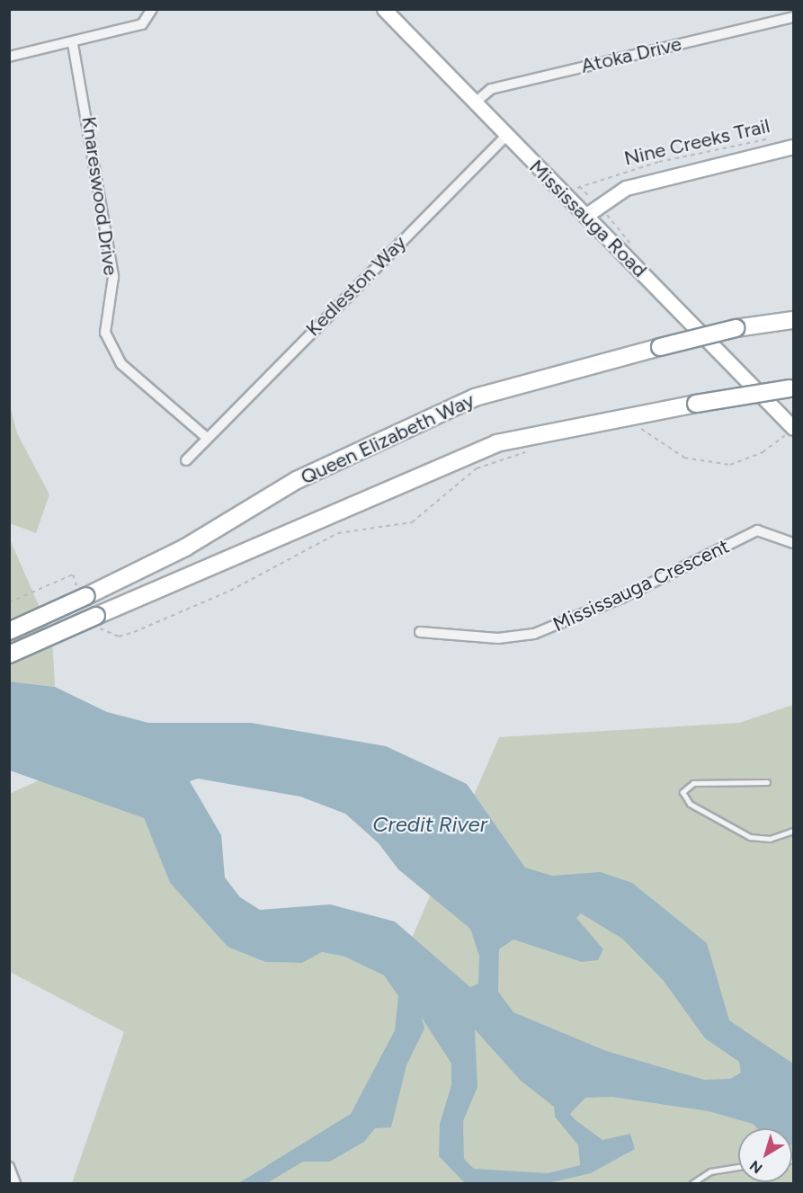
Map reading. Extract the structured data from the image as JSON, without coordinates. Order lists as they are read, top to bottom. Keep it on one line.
{"streets":{"highway":["Queen Elizabeth Way"],"main road":["Mississauga Road"],"street":["Atoka Drive","Knareswood Drive","Kedleston Way","Mississauga Crescent"],"path":["Nine Creeks Trail"]},"crossings":[["Atoka Drive","Mississauga Road"],["Knareswood Drive","Kedleston Way"],["Mississauga Road","Kedleston Way"]],"water":["Credit River"],"north":"bottom left"}
